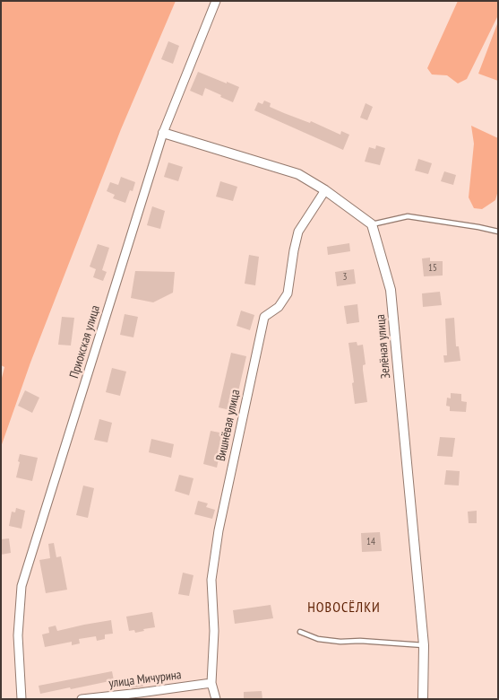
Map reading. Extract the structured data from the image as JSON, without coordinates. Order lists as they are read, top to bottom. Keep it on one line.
{"streets":{"street":["Приокская улица","Зелёная улица","Вишнёвая улица","улица Мичурина"]},"crossings":[["Вишнёвая улица","улица Мичурина"]],"districts":["НОВОСЁЛКИ"],"house_numbers":["15","3","14"]}
